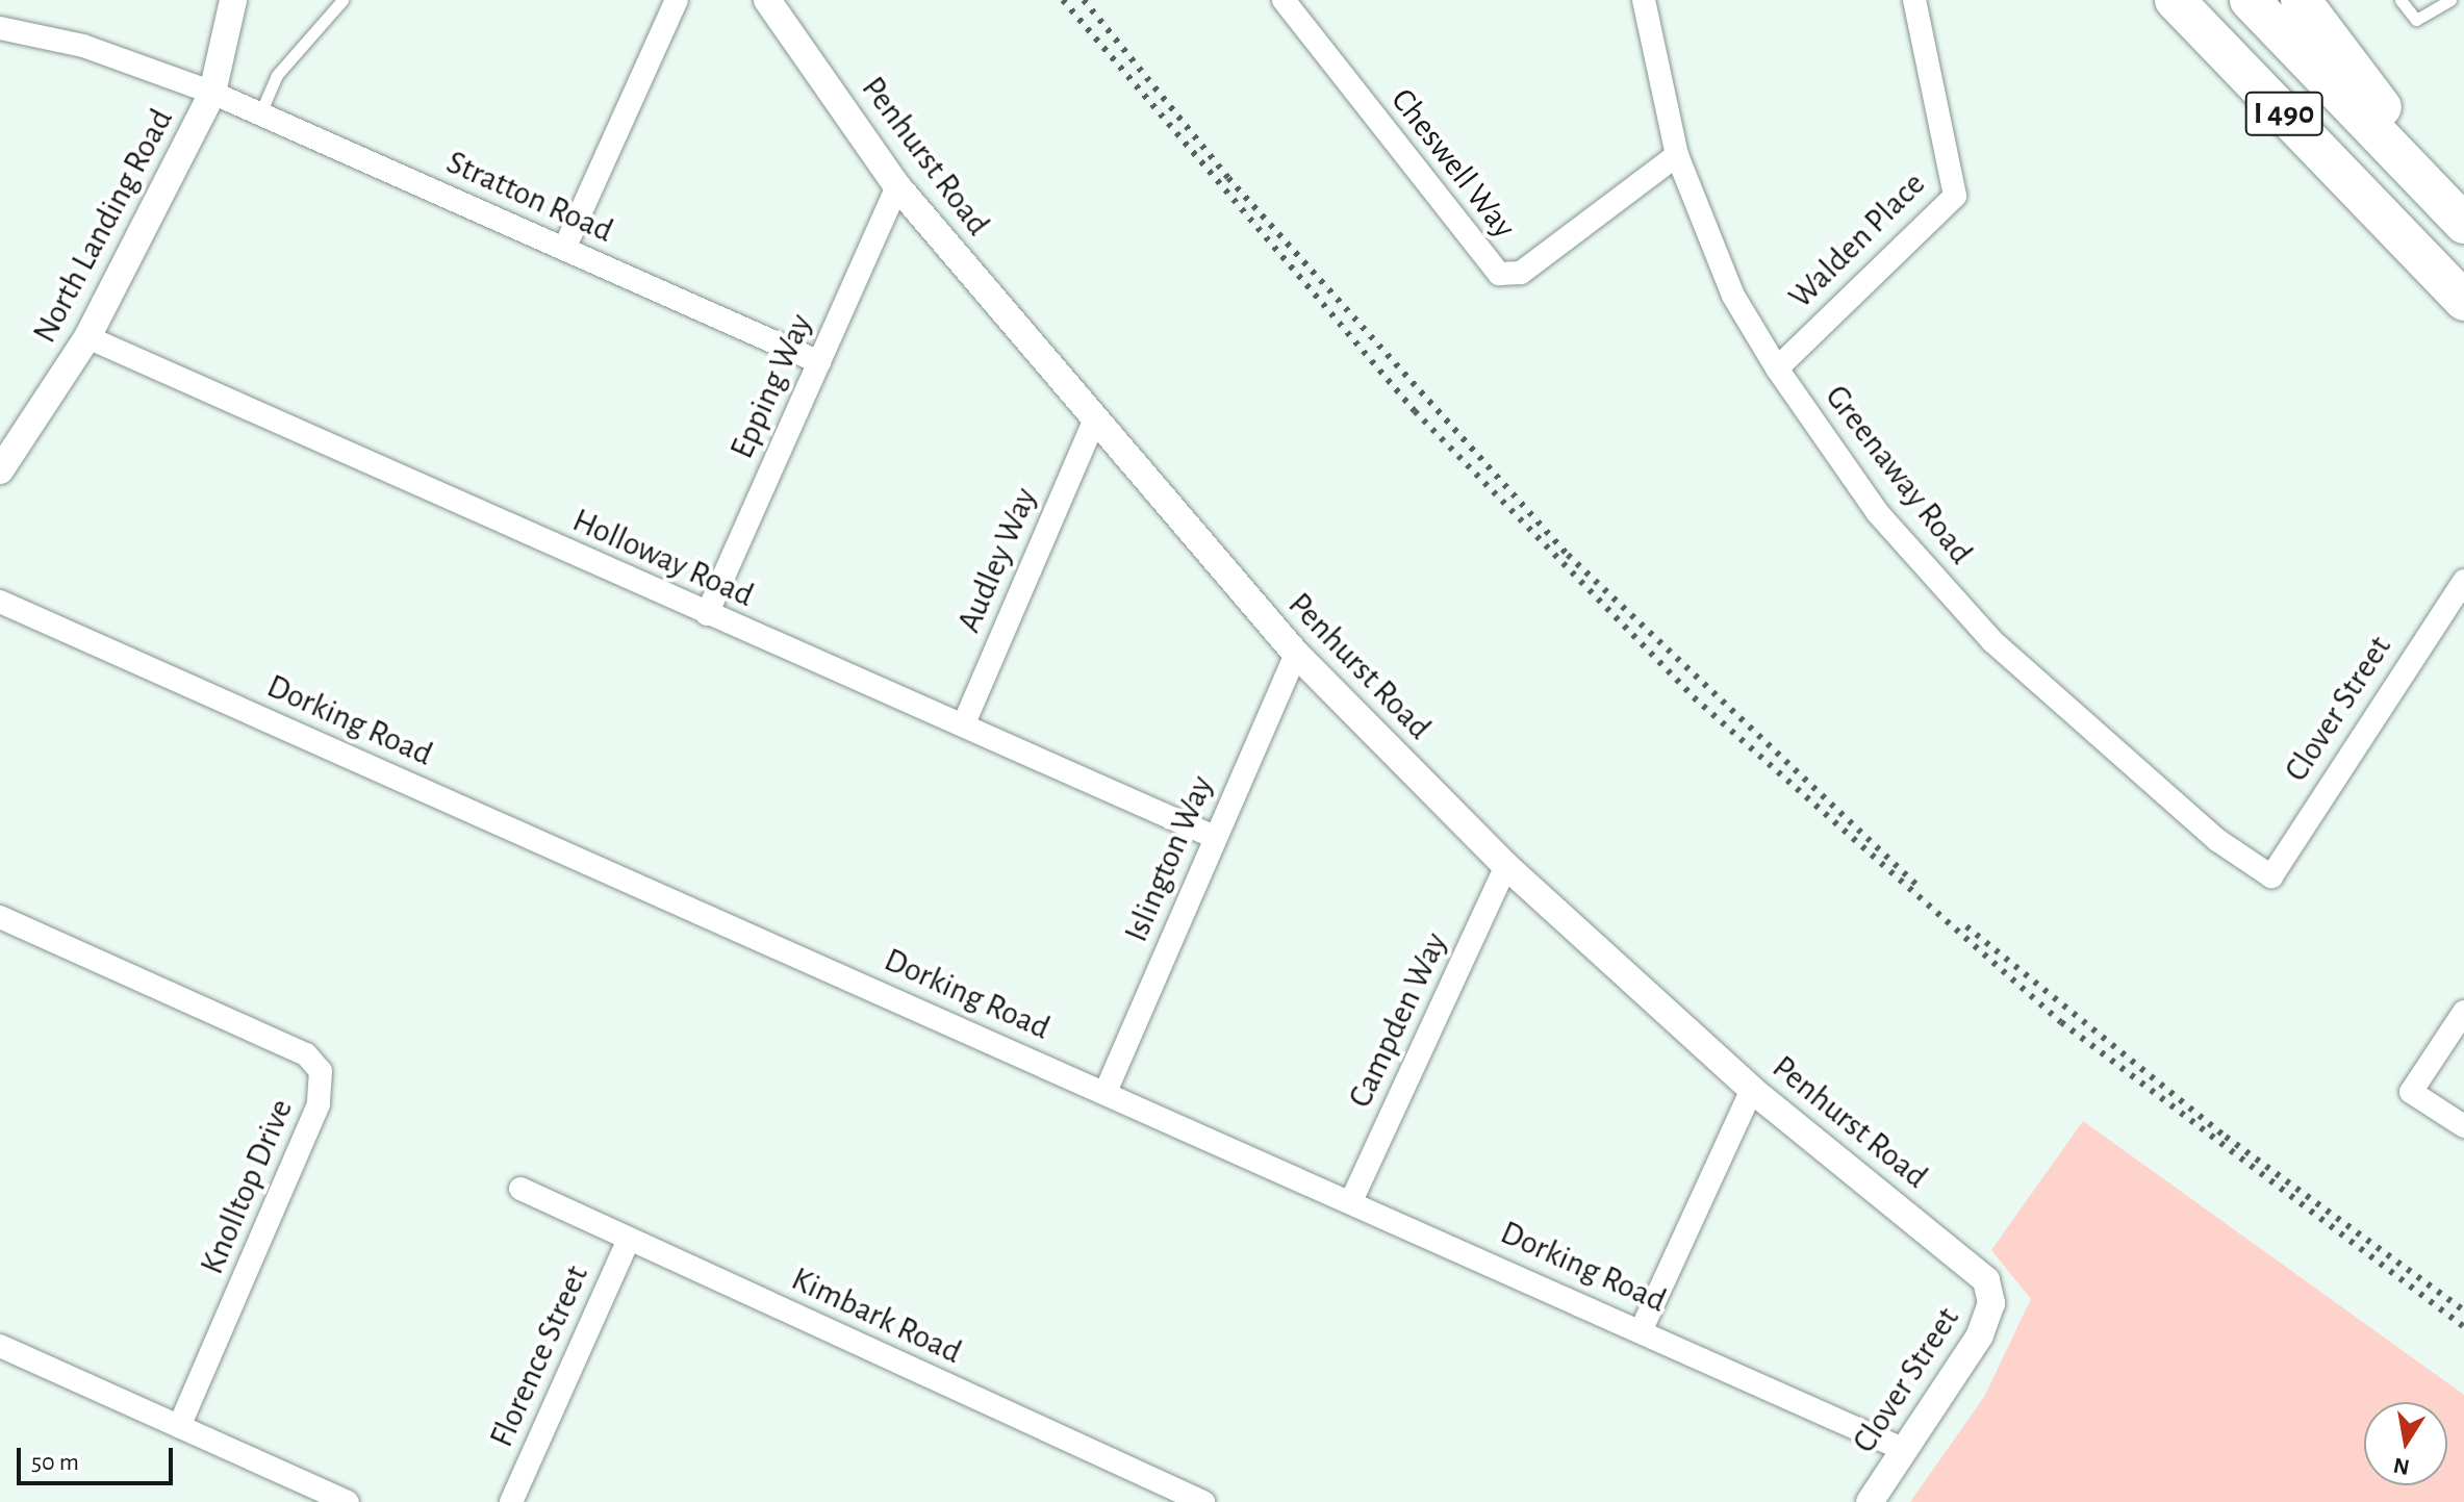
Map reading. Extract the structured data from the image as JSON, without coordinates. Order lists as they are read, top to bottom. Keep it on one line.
{"streets":{"highway":["I 490"],"street":["Penhurst Road","Cheswell Way","Stratton Road","North Landing Road","Walden Place","Epping Way","Greenaway Road","Holloway Road","Audley Way","Clover Street","Dorking Road","Islington Way","Campden Way","Knolltop Drive","Kimbark Road","Florence Street"]},"crossings":[["Penhurst Road","Epping Way"],["Penhurst Road","Audley Way"],["Penhurst Road","Clover Street"],["Penhurst Road","Islington Way"],["Penhurst Road","Campden Way"],["Cheswell Way","Greenaway Road"],["Stratton Road","North Landing Road"],["Stratton Road","Epping Way"],["North Landing Road","Holloway Road"],["Walden Place","Greenaway Road"],["Epping Way","Holloway Road"],["Greenaway Road","Clover Street"],["Holloway Road","Audley Way"],["Holloway Road","Islington Way"],["Clover Street","Dorking Road"],["Dorking Road","Islington Way"],["Dorking Road","Campden Way"],["Kimbark Road","Florence Street"]],"scale_bar":"50 m","north":"bottom"}
